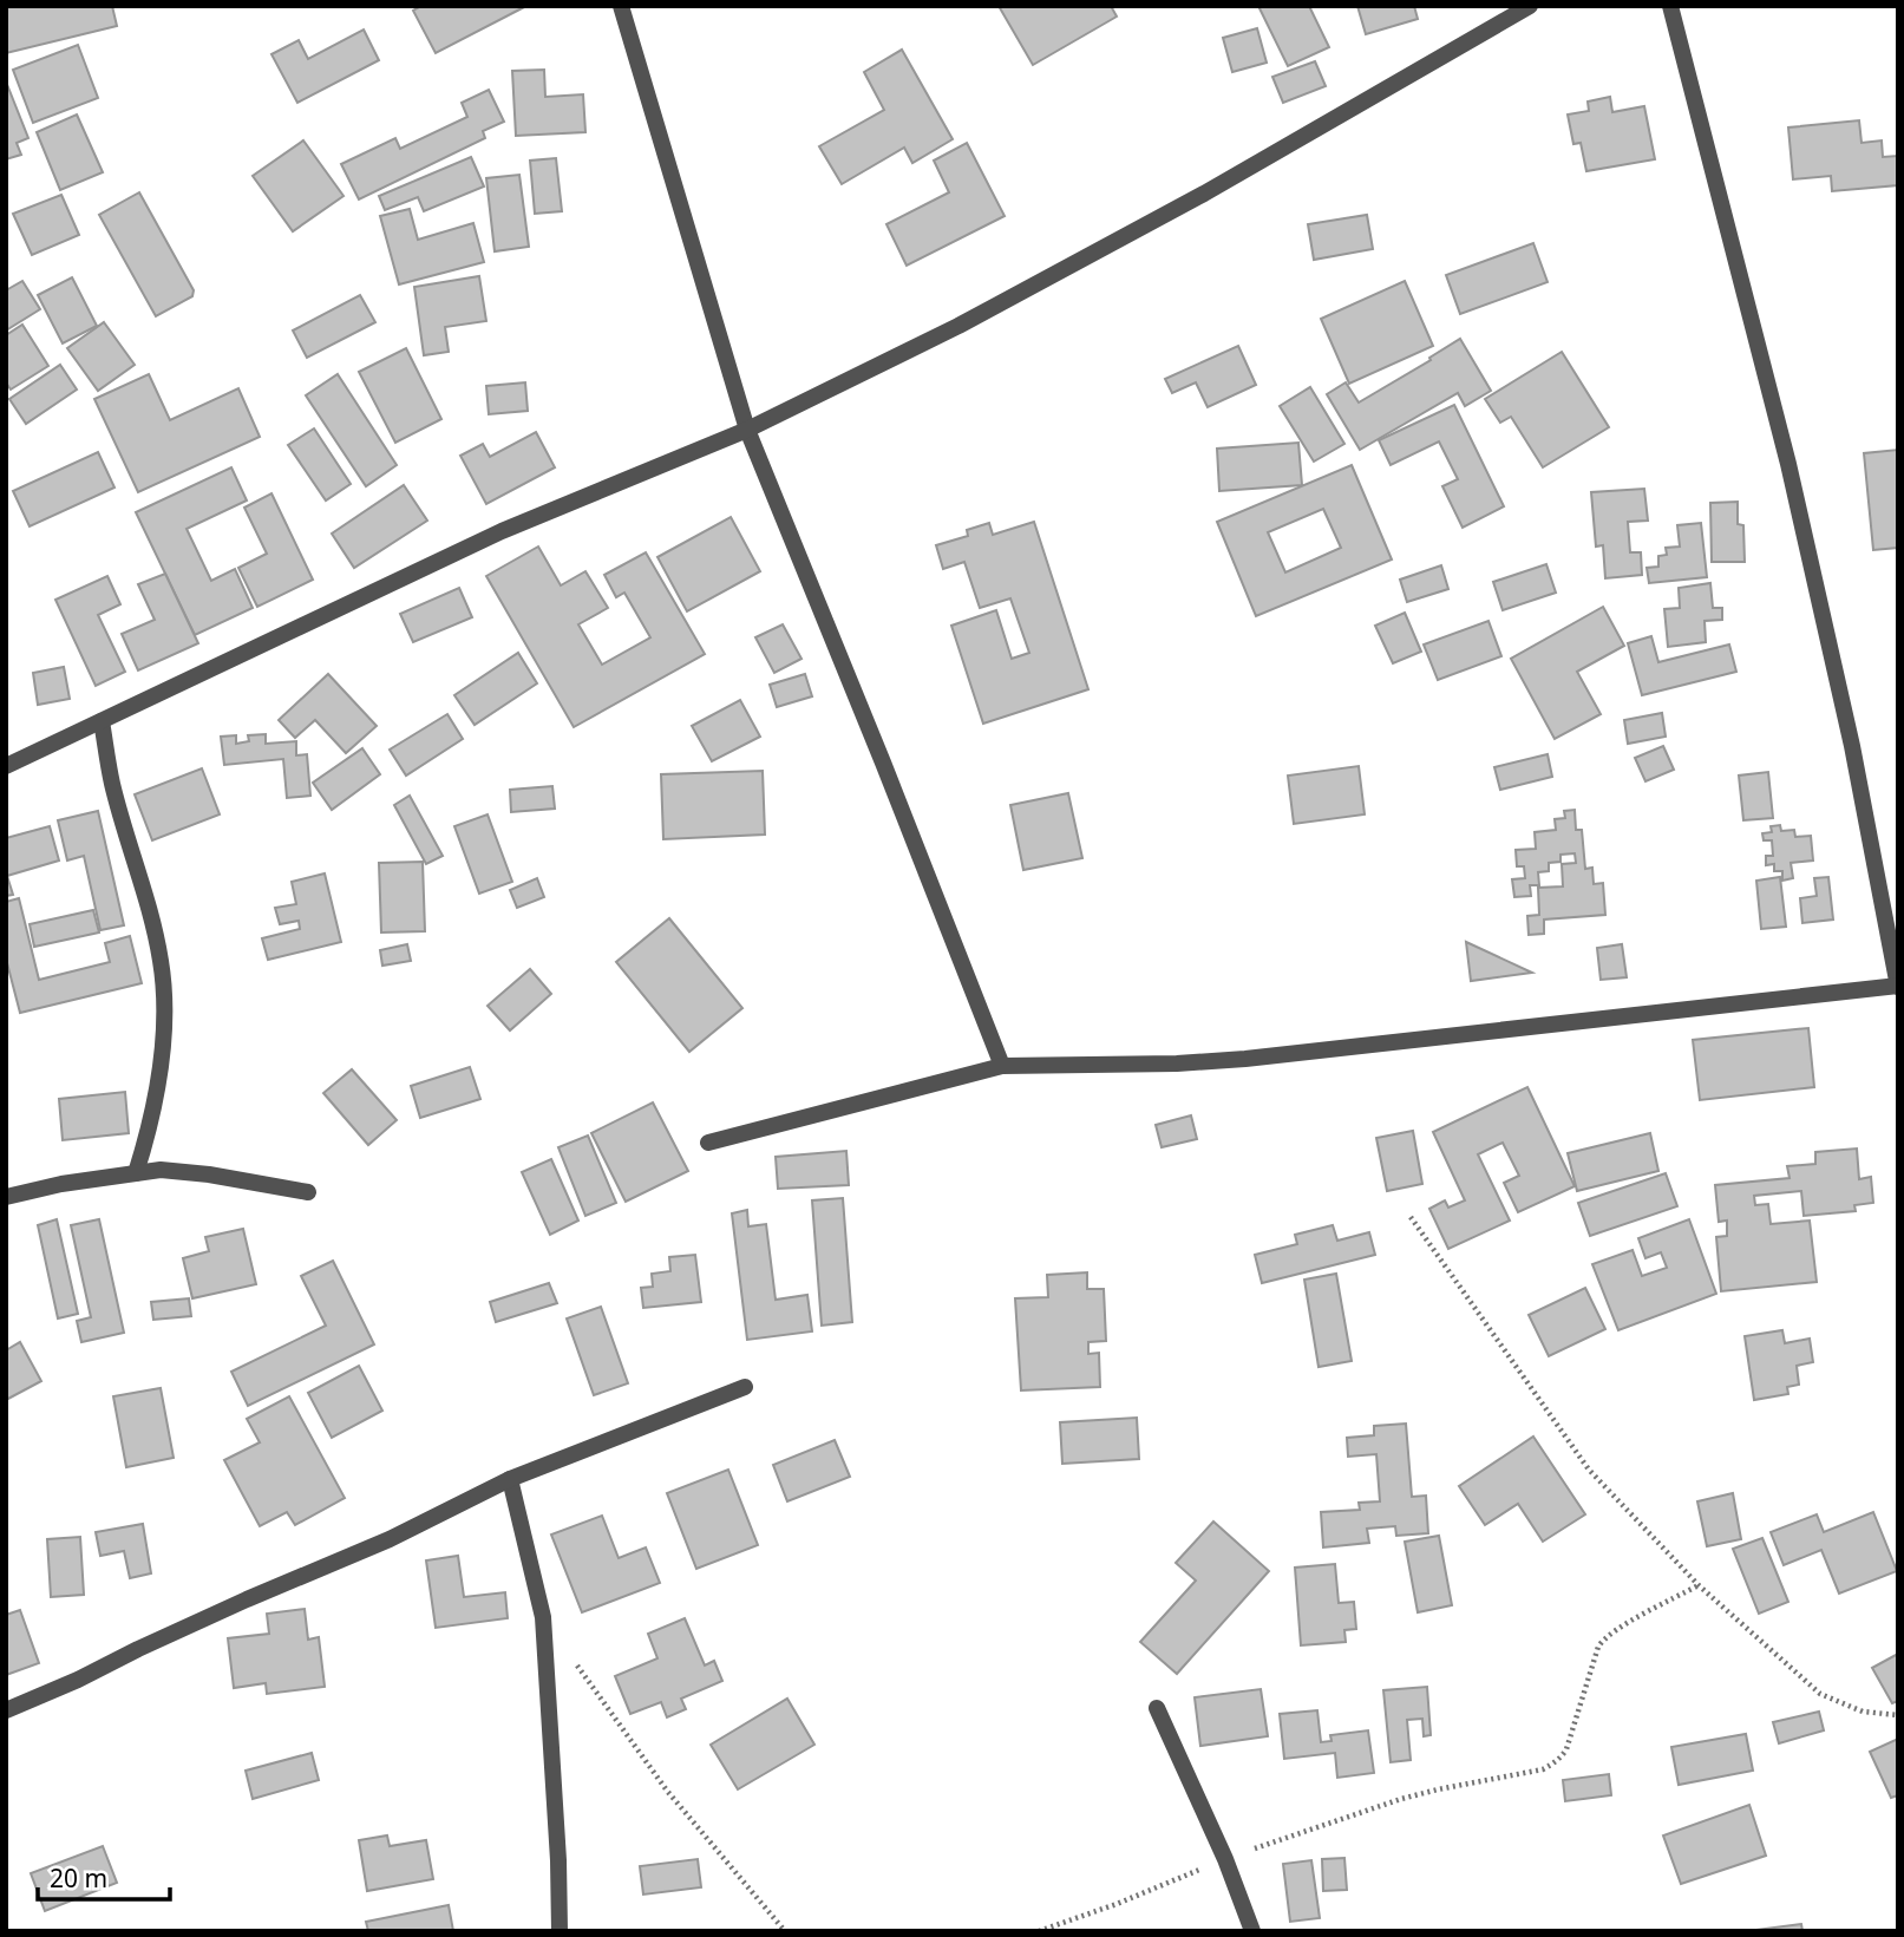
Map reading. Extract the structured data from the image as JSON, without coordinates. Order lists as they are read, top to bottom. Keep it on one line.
{"scale_bar":"20 m"}
